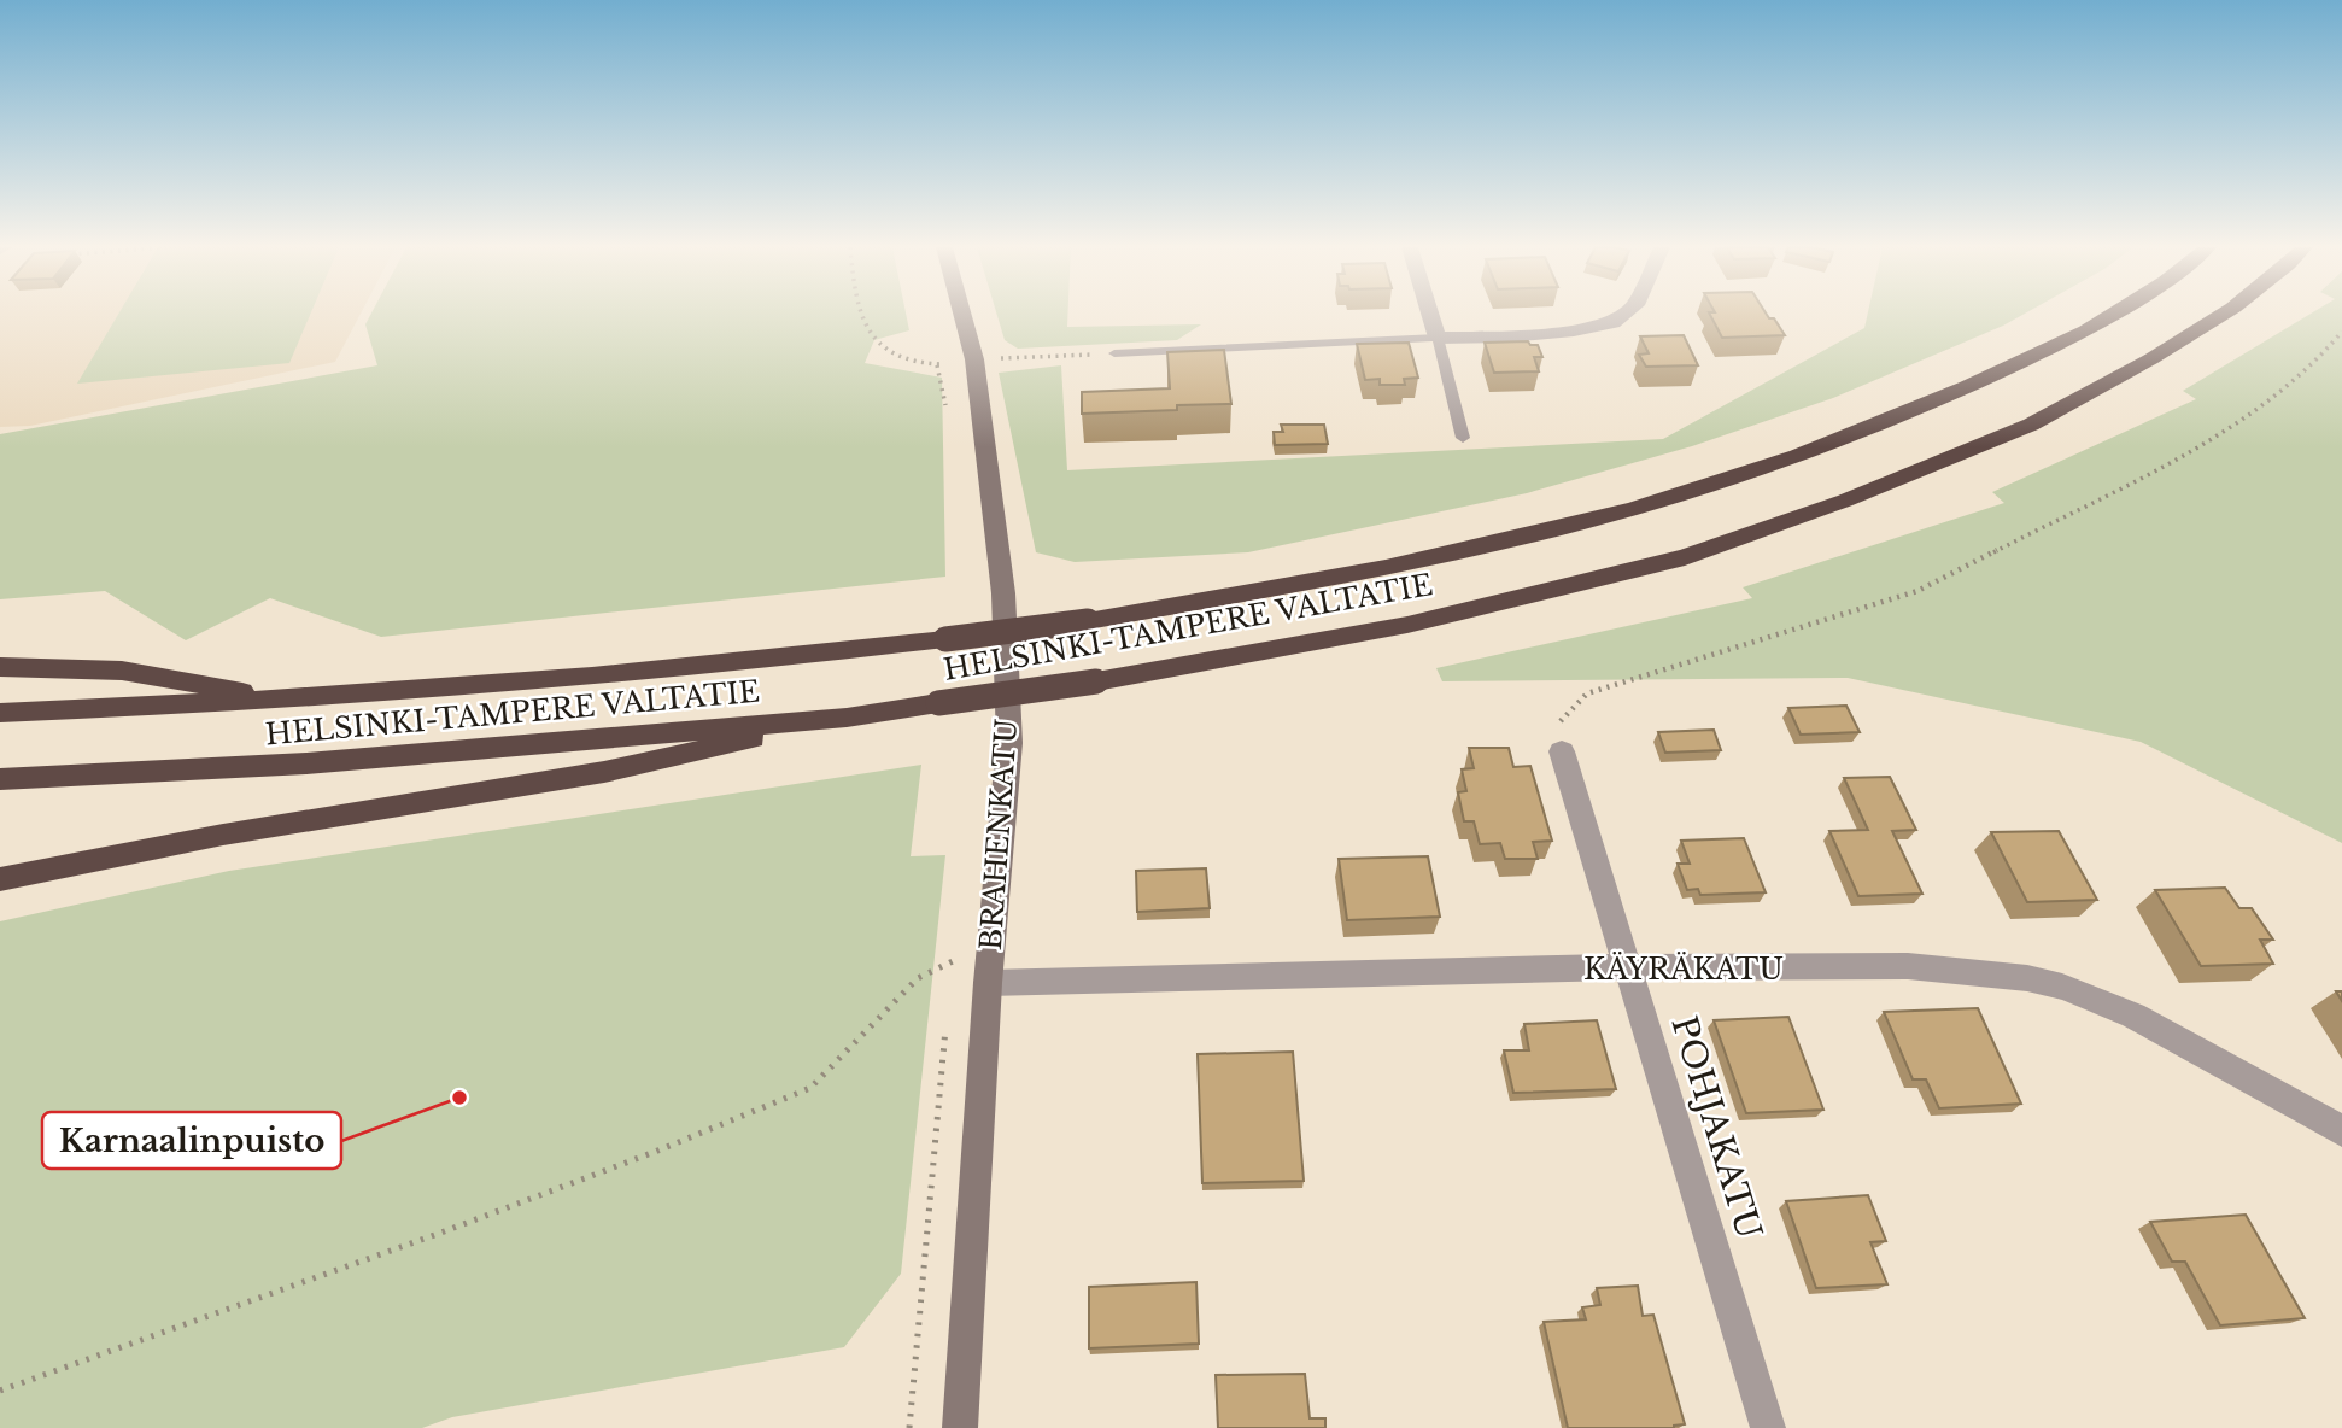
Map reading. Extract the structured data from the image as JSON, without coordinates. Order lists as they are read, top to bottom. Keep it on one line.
{"streets":{"highway":["HELSINKI-TAMPERE VALTATIE"],"main road":["BRAHENKATU"],"street":["KÄYRÄKATU","POHJAKATU"]},"crossings":[["BRAHENKATU","KÄYRÄKATU"],["KÄYRÄKATU","POHJAKATU"]],"places":["Karnaalinpuisto"]}
